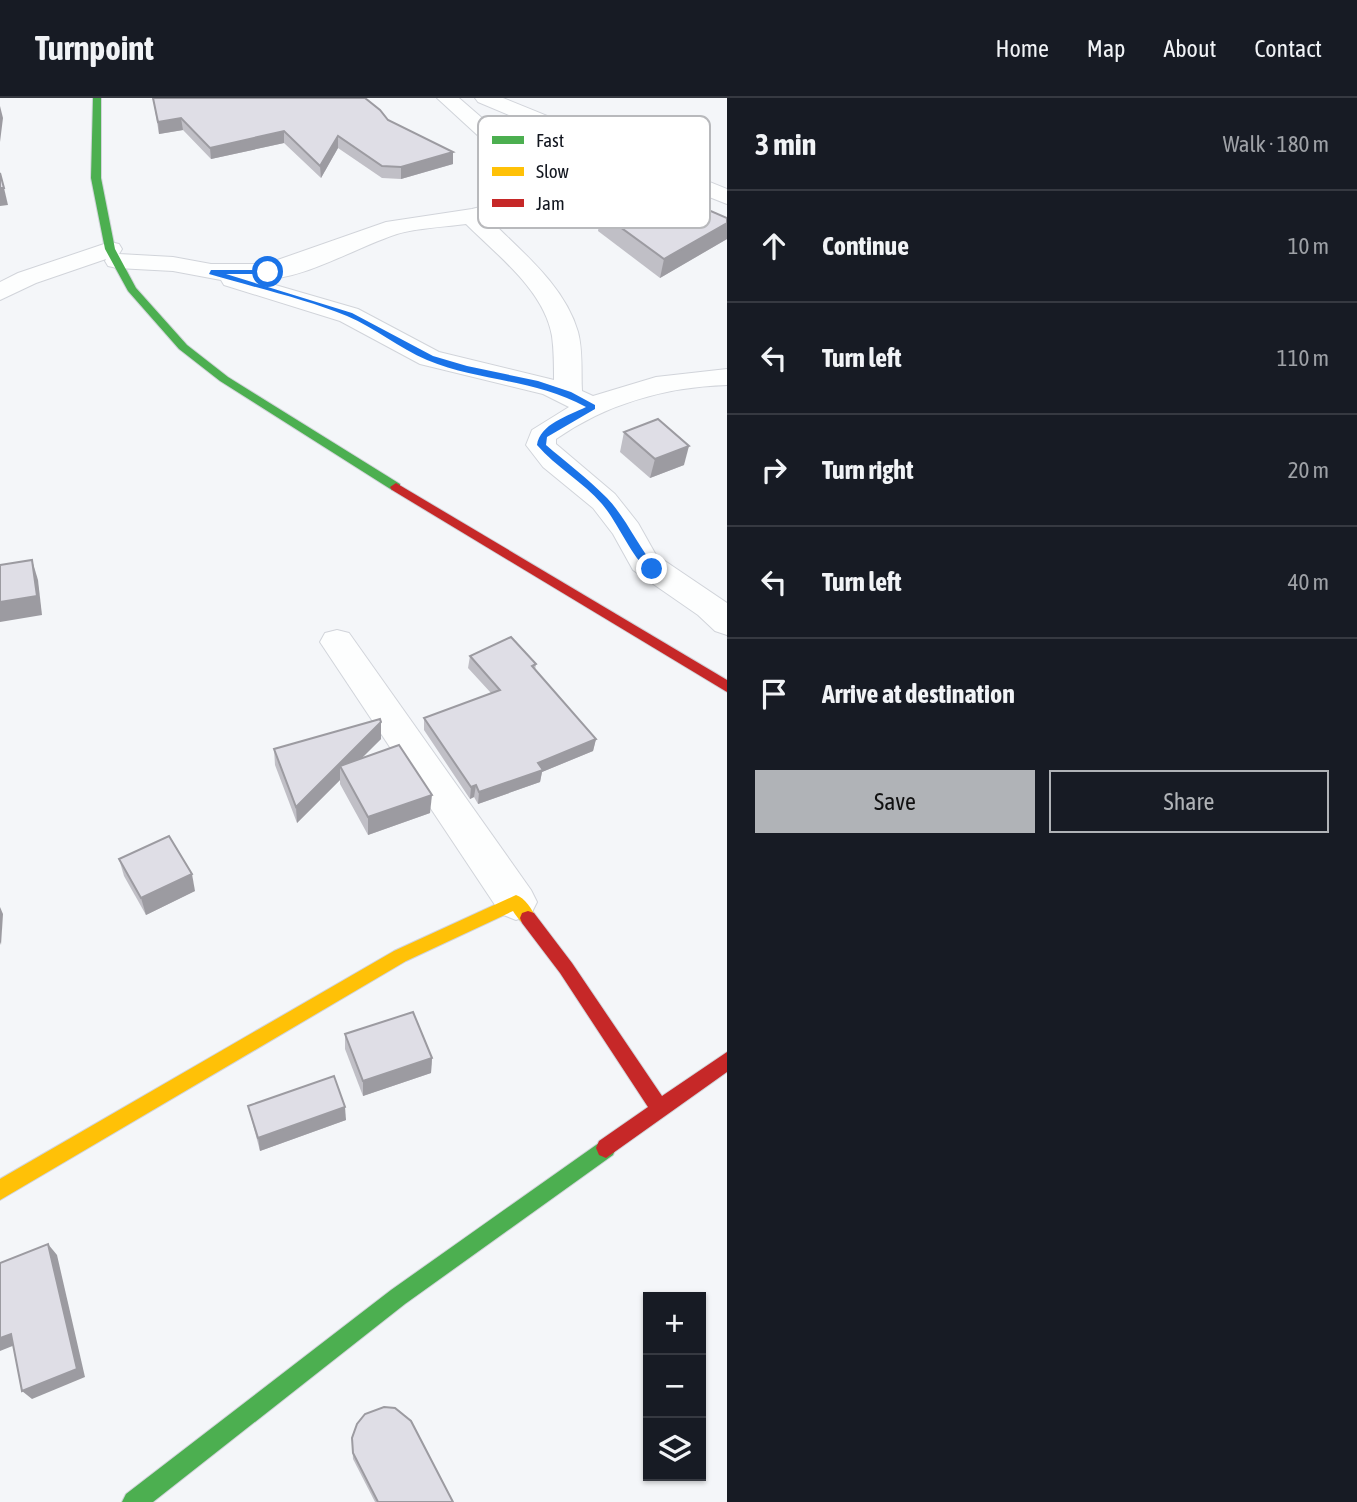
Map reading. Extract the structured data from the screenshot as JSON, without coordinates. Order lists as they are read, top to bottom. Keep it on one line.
{"legend":["Fast","Slow","Jam"],"page":{"header":"Turnpoint","nav":["Home","Map","About","Contact"],"heading":["3 min","Walk · 180 m"],"list":[["Continue","10 m"],["Turn left","110 m"],["Turn right","20 m"],["Turn left","40 m"],"Arrive at destination"],"buttons":["Save","Share"],"map_buttons":["+","−"]}}
